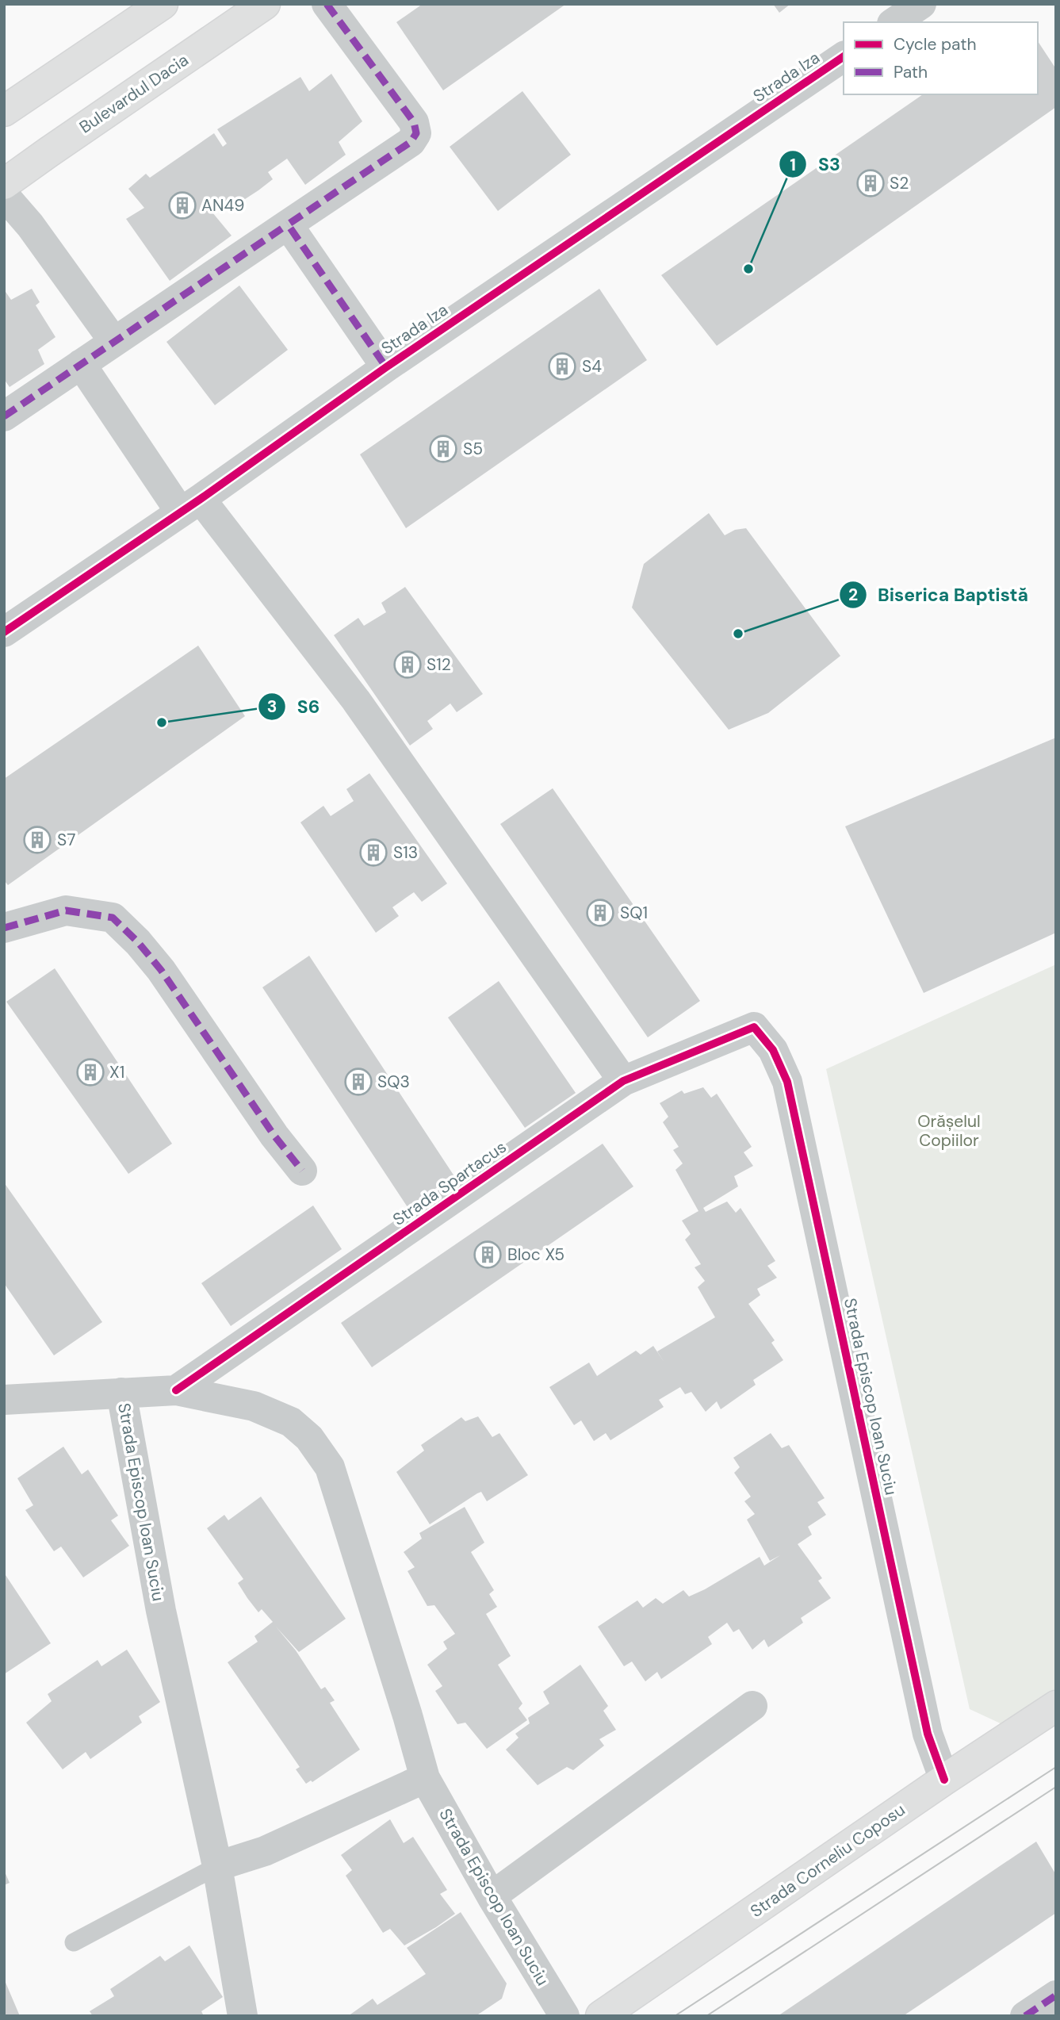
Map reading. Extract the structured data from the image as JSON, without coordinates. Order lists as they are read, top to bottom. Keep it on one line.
{"streets":{"main road":["Bulevardul Dacia","Strada Corneliu Coposu"],"street":["Strada Iza","Strada Spartacus","Strada Episcop Ioan Suciu"]},"crossings":[["Strada Spartacus","Strada Episcop Ioan Suciu"],["Strada Episcop Ioan Suciu","Strada Corneliu Coposu"]],"parks":["Orășelul Copiilor"],"places":{"building":["S2","AN49","S4","S5","S12","S7","S13","SQ1","X1","SQ3","Bloc X5"],"other":["S3","Biserica Baptistă","S6"]},"legend":["Cycle path","Path"]}
